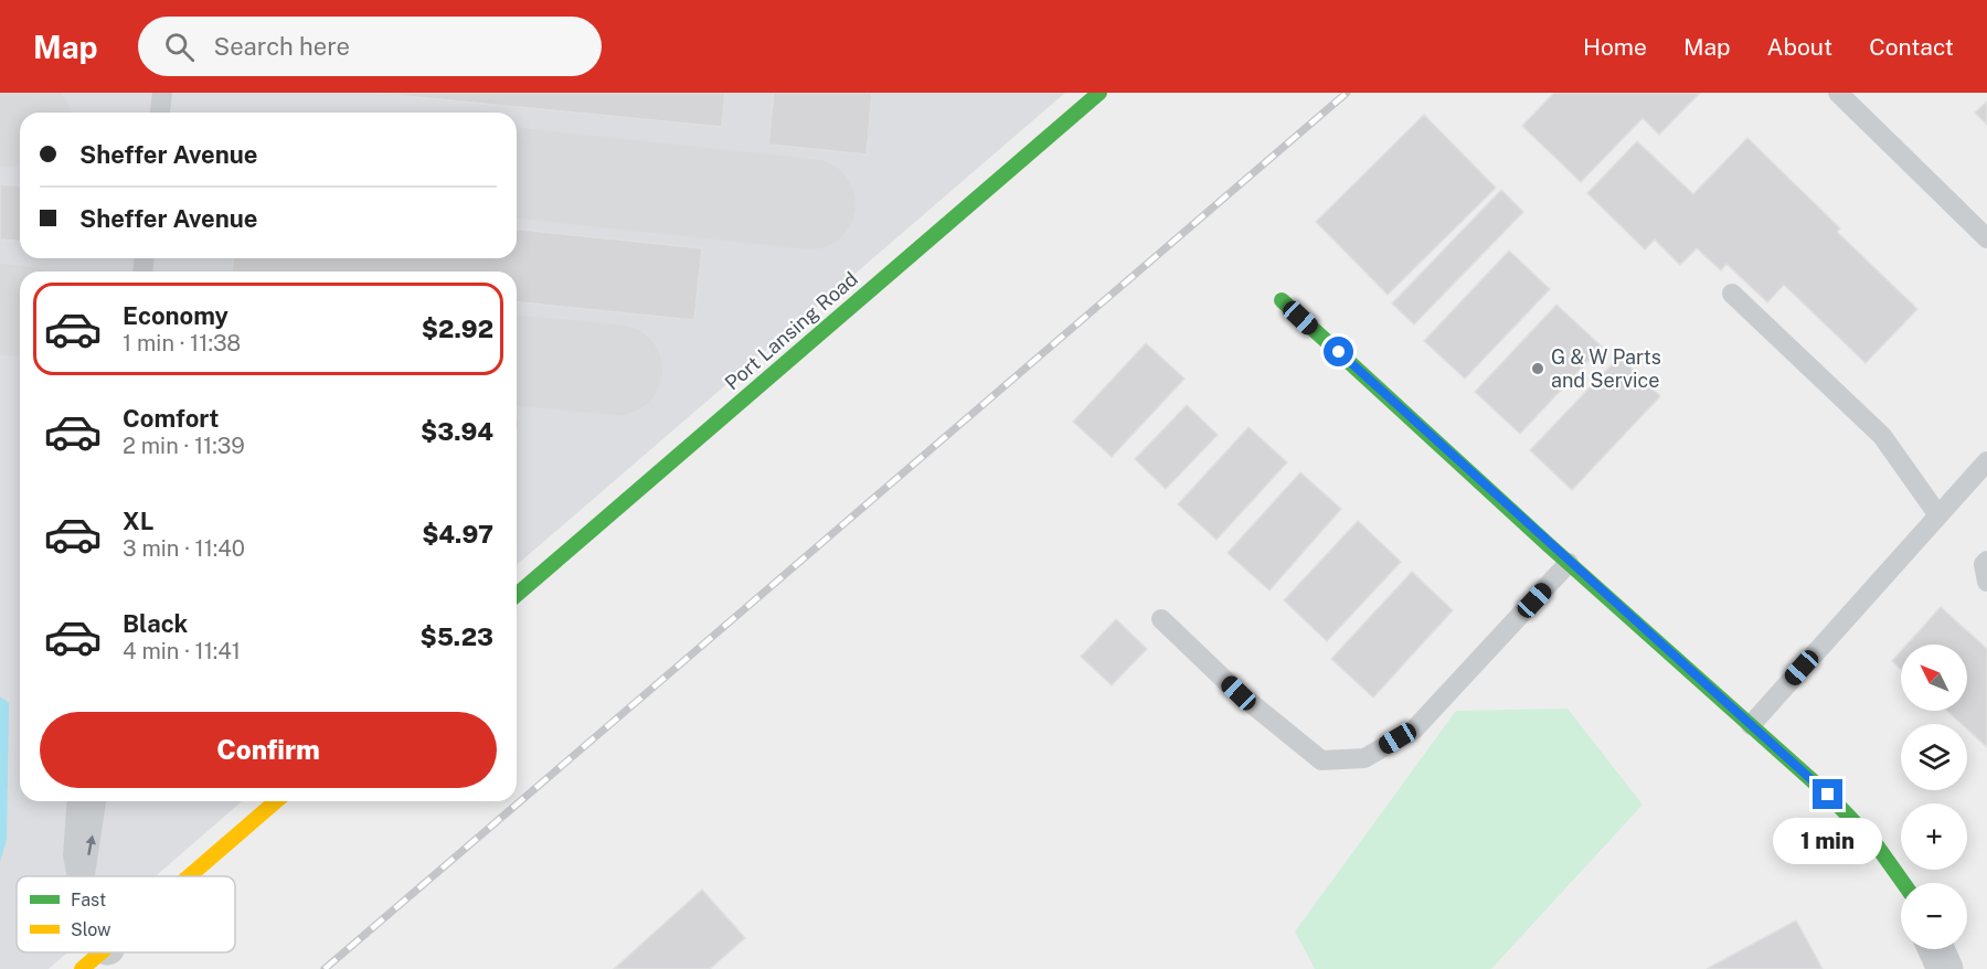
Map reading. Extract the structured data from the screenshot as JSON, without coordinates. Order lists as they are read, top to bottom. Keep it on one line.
{"streets":{"street":["Port Lansing Road"]},"places":["G & W Parts and Service"],"legend":["Fast","Slow"],"north":"top left","page":{"header":"Map","search":"Search here","nav":["Home","Map","About","Contact"],"banner":["Sheffer Avenue","Sheffer Avenue"],"list":[{"name":"Economy","note":"1 min · 11:38","value":"$2.92"},{"name":"Comfort","note":"2 min · 11:39","value":"$3.94"},{"name":"XL","note":"3 min · 11:40","value":"$4.97"},{"name":"Black","note":"4 min · 11:41","value":"$5.23"}],"map_buttons":["+","−"],"buttons":"Confirm","bubble":"1 min"}}
